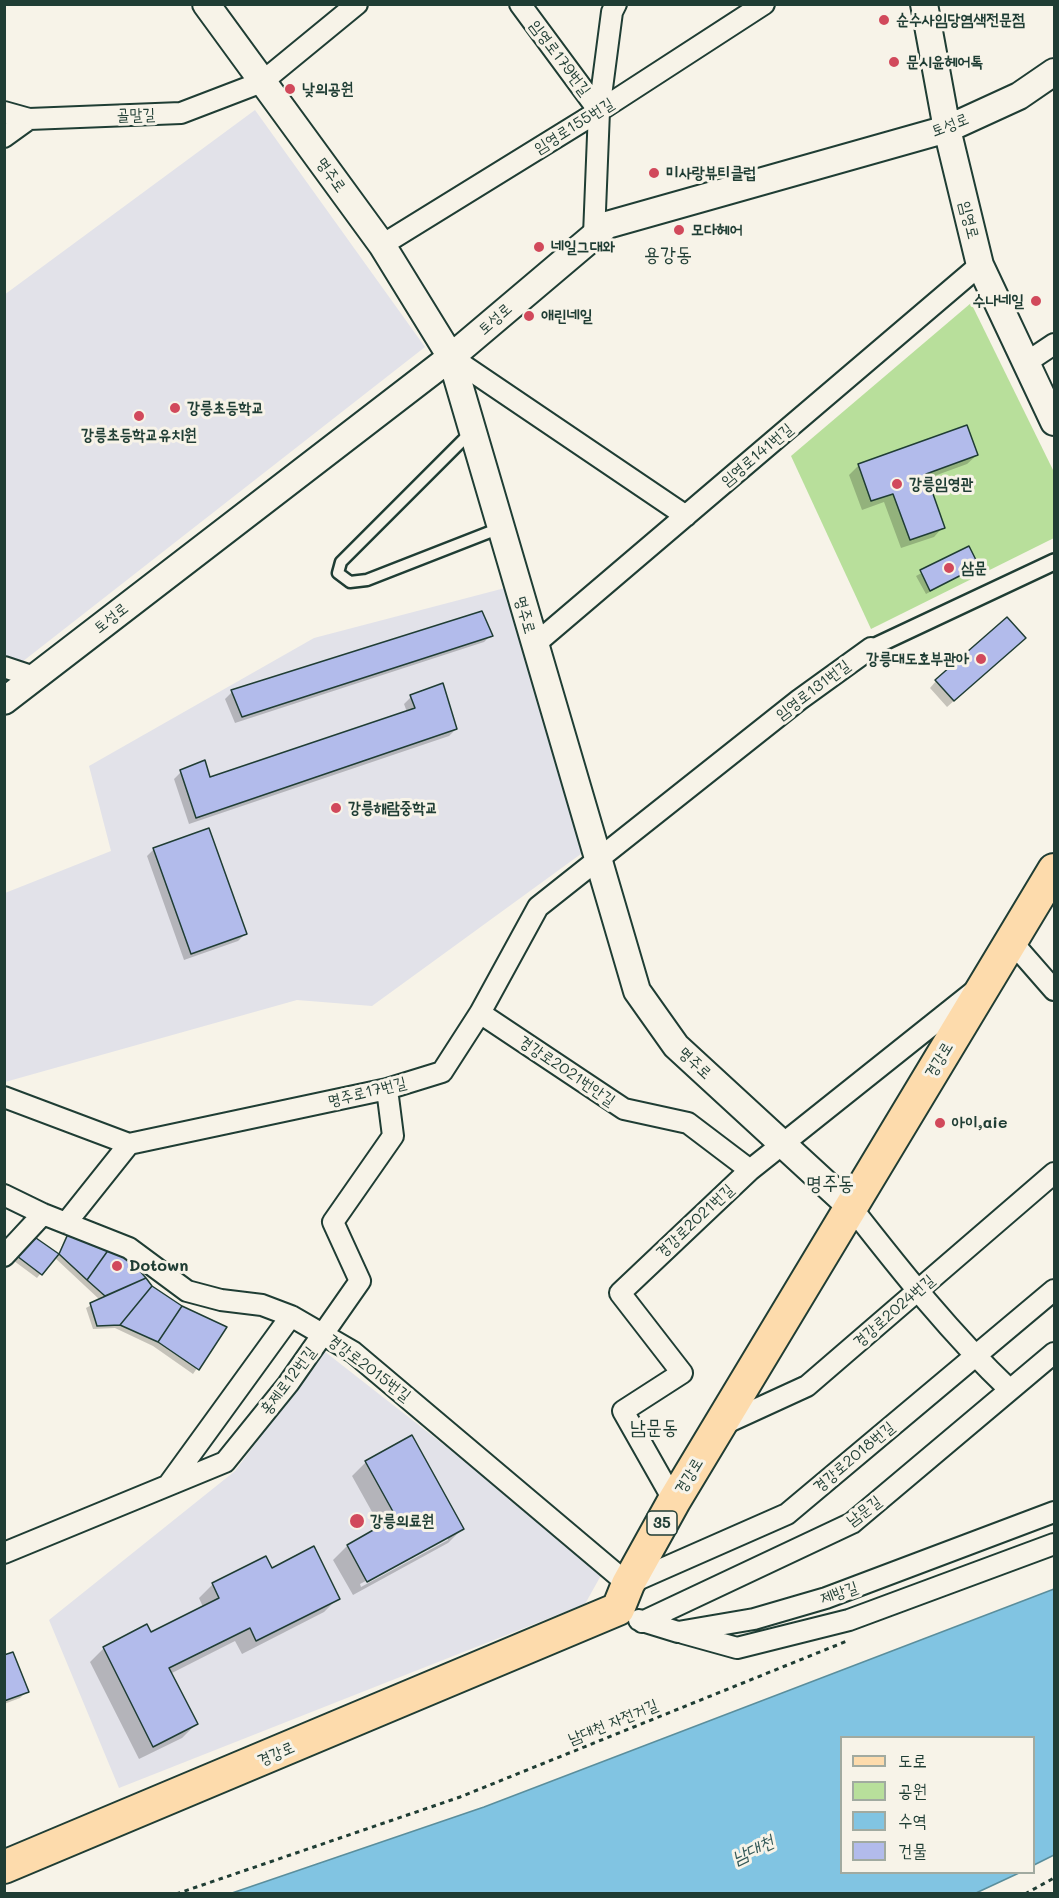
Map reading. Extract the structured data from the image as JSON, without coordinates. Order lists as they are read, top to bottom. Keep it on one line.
{"streets":{"main road":["경강로","35"],"street":["임영로179번길","골말길","토성로","임영로155번길","명주로","임영로","임영로141번길","임영로131번길","경강로2021번안길","명주로17번길","경강로2021번길","경강로2024번길","경강로2015번길","홍제로12번길","경강로2018번길","남문길","제방길"],"path":["남대천 자전거길"]},"crossings":[["임영로179번길","임영로155번길"],["골말길","명주로"],["토성로","명주로"],["토성로","임영로"],["임영로155번길","명주로"],["명주로","임영로141번길"],["명주로","임영로131번길"],["명주로","경강로"],["명주로","명주로17번길"],["명주로","경강로2021번길"],["임영로","임영로141번길"],["임영로131번길","명주로17번길"],["경강로","경강로2021번길"],["경강로","경강로2024번길"],["경강로","경강로2015번길"],["경강로","경강로2018번길"],["경강로","남문길"],["경강로","제방길"],["경강로2021번안길","명주로17번길"],["경강로2021번안길","경강로2021번길"],["명주로17번길","홍제로12번길"],["경강로2015번길","홍제로12번길"],["경강로2015번길","경강로2018번길"],["경강로2015번길","남문길"],["경강로2015번길","제방길"],["경강로2018번길","남문길"],["경강로2018번길","제방길"],["남문길","제방길"]],"districts":["용강동","명주동","남문동"],"water":["남대천"],"places":["순수사임당염색전문점","문시윤헤어톡","낮의공원","미사랑뷰티클럽","모다헤어","네일그대와","수나네일","애린네일","강릉초등학교","강릉초등학교유치원","강릉임영관","삼문","강릉대도호부관아","강릉해람중학교","아이,aie","Dotown","강릉의료원"],"legend":["도로","공원","수역","건물"]}
